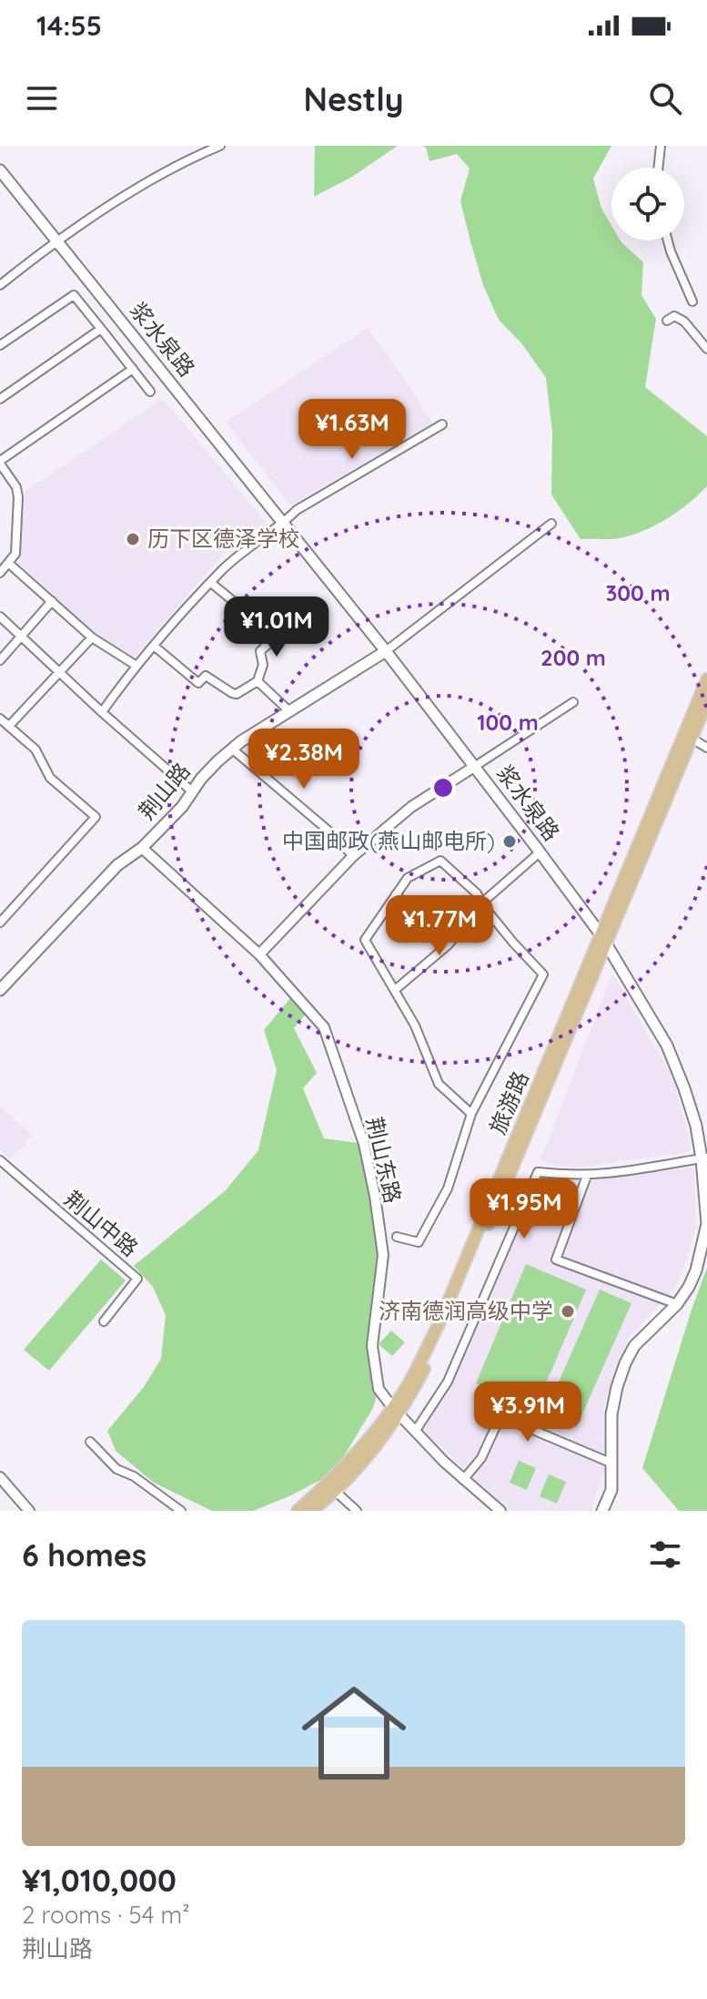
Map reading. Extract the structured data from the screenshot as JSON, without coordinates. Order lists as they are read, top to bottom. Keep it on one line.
{"streets":{"main road":["浆水泉路","荆山路","旅游路"],"street":["荆山东路","荆山中路"]},"crossings":[["浆水泉路","荆山路"],["浆水泉路","旅游路"],["荆山路","荆山东路"],["旅游路","荆山东路"]],"places":["历下区德泽学校","中国邮政(燕山邮电所)","济南德润高级中学"],"page":{"status":"14:55","header":"Nestly","price":["¥1.63M","¥1.01M","¥2.38M","¥1.77M","¥1.95M","¥3.91M"],"heading":"6 homes","list":[{"name":"¥1,010,000","note":"2 rooms · 54 m² · 荆山路"}]},"rings":["300 m","200 m","100 m"]}
